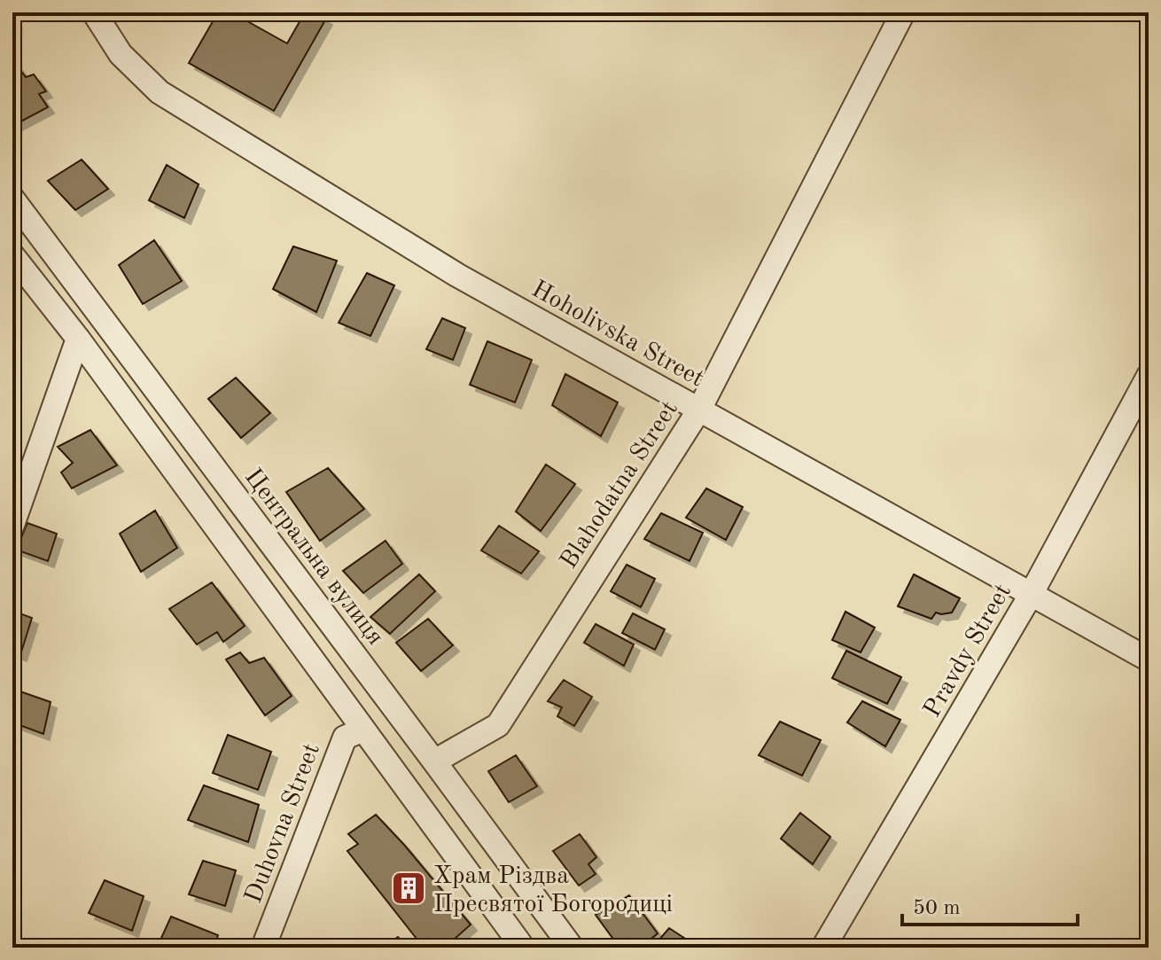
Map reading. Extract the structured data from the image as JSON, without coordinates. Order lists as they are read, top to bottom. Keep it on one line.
{"streets":{"street":["Hoholivska Street","Blahodatna Street","Центральна вулиця","Pravdy Street","Duhovna Street"]},"crossings":[["Hoholivska Street","Blahodatna Street"],["Hoholivska Street","Pravdy Street"],["Blahodatna Street","Центральна вулиця"]],"places":{"building":["Храм Різдва Пресвятої Богородиці"]},"scale_bar":"50 m"}
